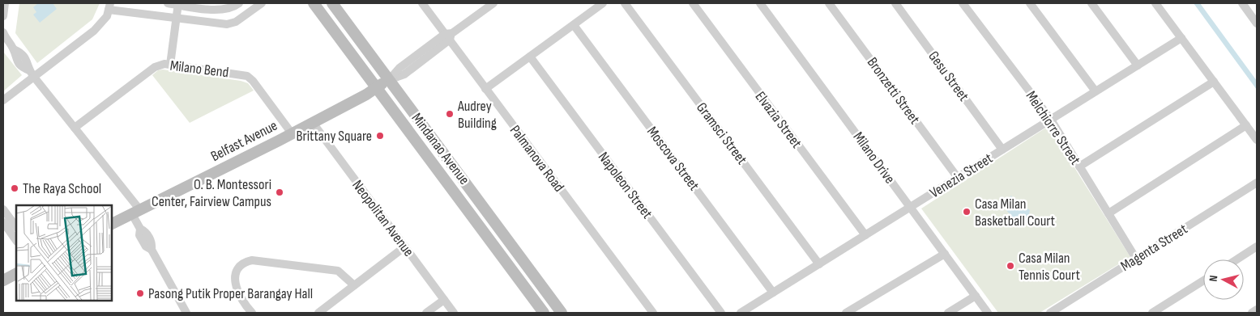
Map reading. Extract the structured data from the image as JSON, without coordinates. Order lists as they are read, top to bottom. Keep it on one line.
{"streets":{"main road":["Belfast Avenue","Mindanao Avenue"],"street":["Milano Bend","Gesu Street","Bronzetti Street","Elvazia Street","Melchiorre Street","Gramsci Street","Milano Drive","Palmanova Road","Moscova Street","Venezia Street","Napoleon Street","Neopolitan Avenue","Magenta Street"]},"crossings":[["Milano Bend","Belfast Avenue"],["Gesu Street","Venezia Street"],["Bronzetti Street","Venezia Street"],["Elvazia Street","Venezia Street"],["Melchiorre Street","Venezia Street"],["Melchiorre Street","Magenta Street"],["Gramsci Street","Venezia Street"],["Belfast Avenue","Mindanao Avenue"],["Belfast Avenue","Neopolitan Avenue"],["Milano Drive","Venezia Street"],["Moscova Street","Venezia Street"]],"places":["Audrey Building","Brittany Square","The Raya School","O. B. Montessori Center, Fairview Campus","Casa Milan Basketball Court","Casa Milan Tennis Court","Pasong Putik Proper Barangay Hall"],"north":"left"}
